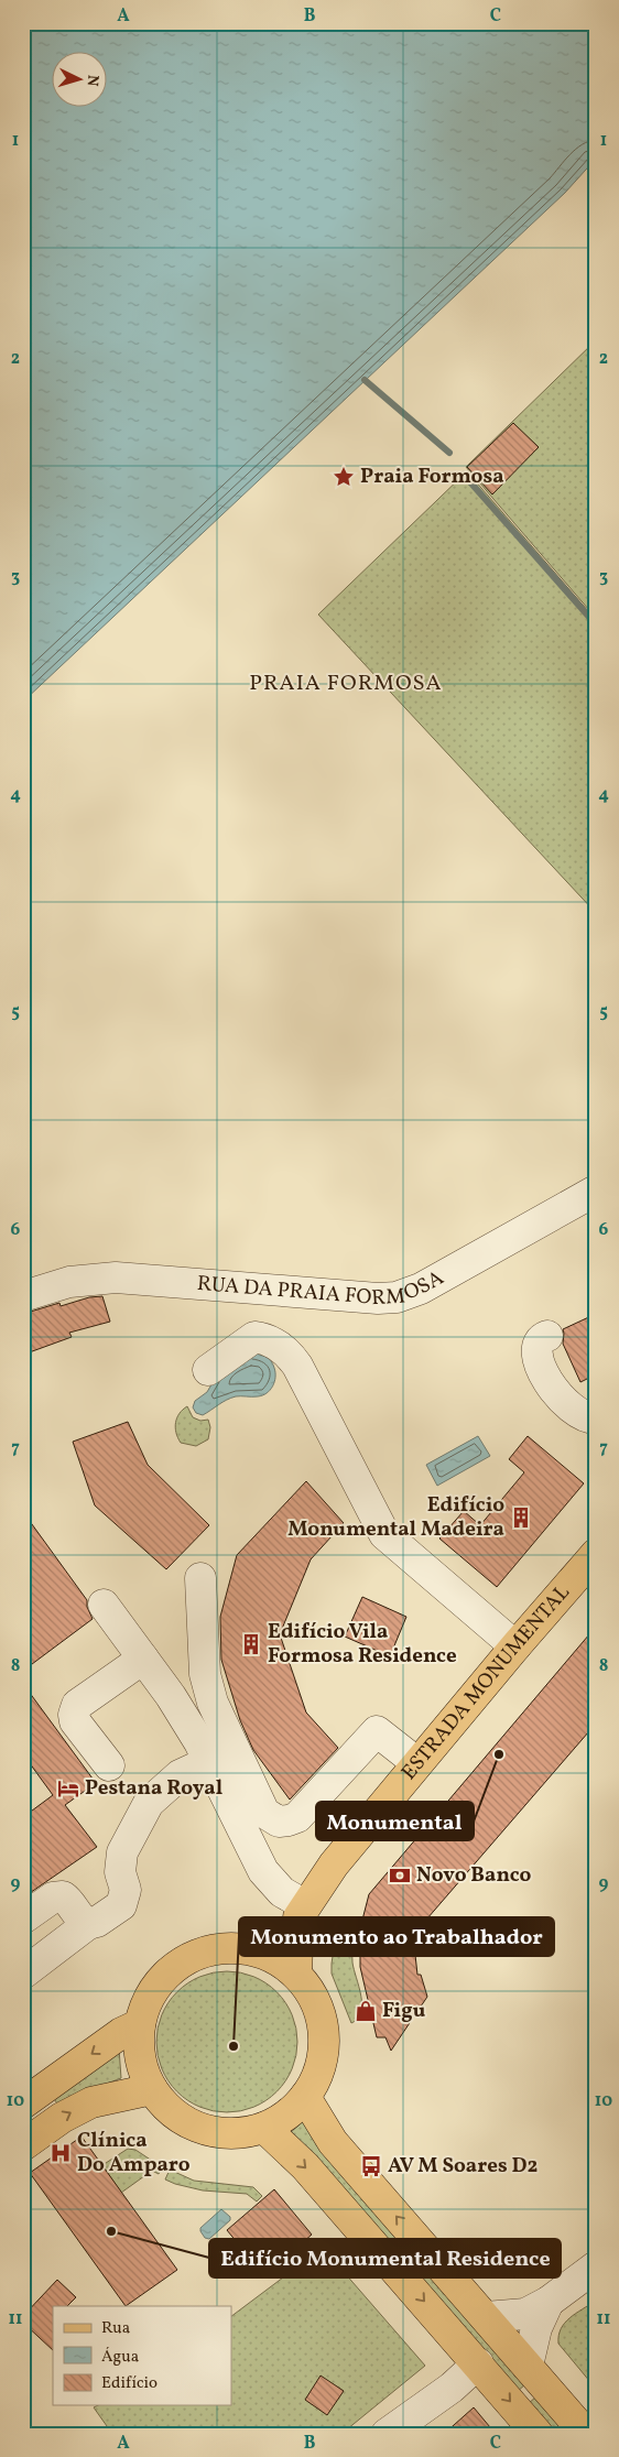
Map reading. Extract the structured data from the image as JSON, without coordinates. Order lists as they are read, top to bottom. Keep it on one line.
{"streets":{"main road":["ESTRADA MONUMENTAL"],"street":["RUA DA PRAIA FORMOSA"]},"districts":["PRAIA FORMOSA"],"places":{"place":["Praia Formosa"],"building":["Edifício Monumental Madeira","Edifício Vila Formosa Residence"],"other":["Monumental","Monumento ao Trabalhador","Edifício Monumental Residence"],"hotel":["Pestana Royal"],"bank":["Novo Banco"],"shop":["Figu"],"hospital":["Clínica Do Amparo"],"bus stop":["AV M Soares D2"]},"legend":["Rua","Água","Edifício"],"north":"right","grid":{"columns":["A","B","C"],"rows":["1","2","3","4","5","6","7","8","9","10","11"]}}
